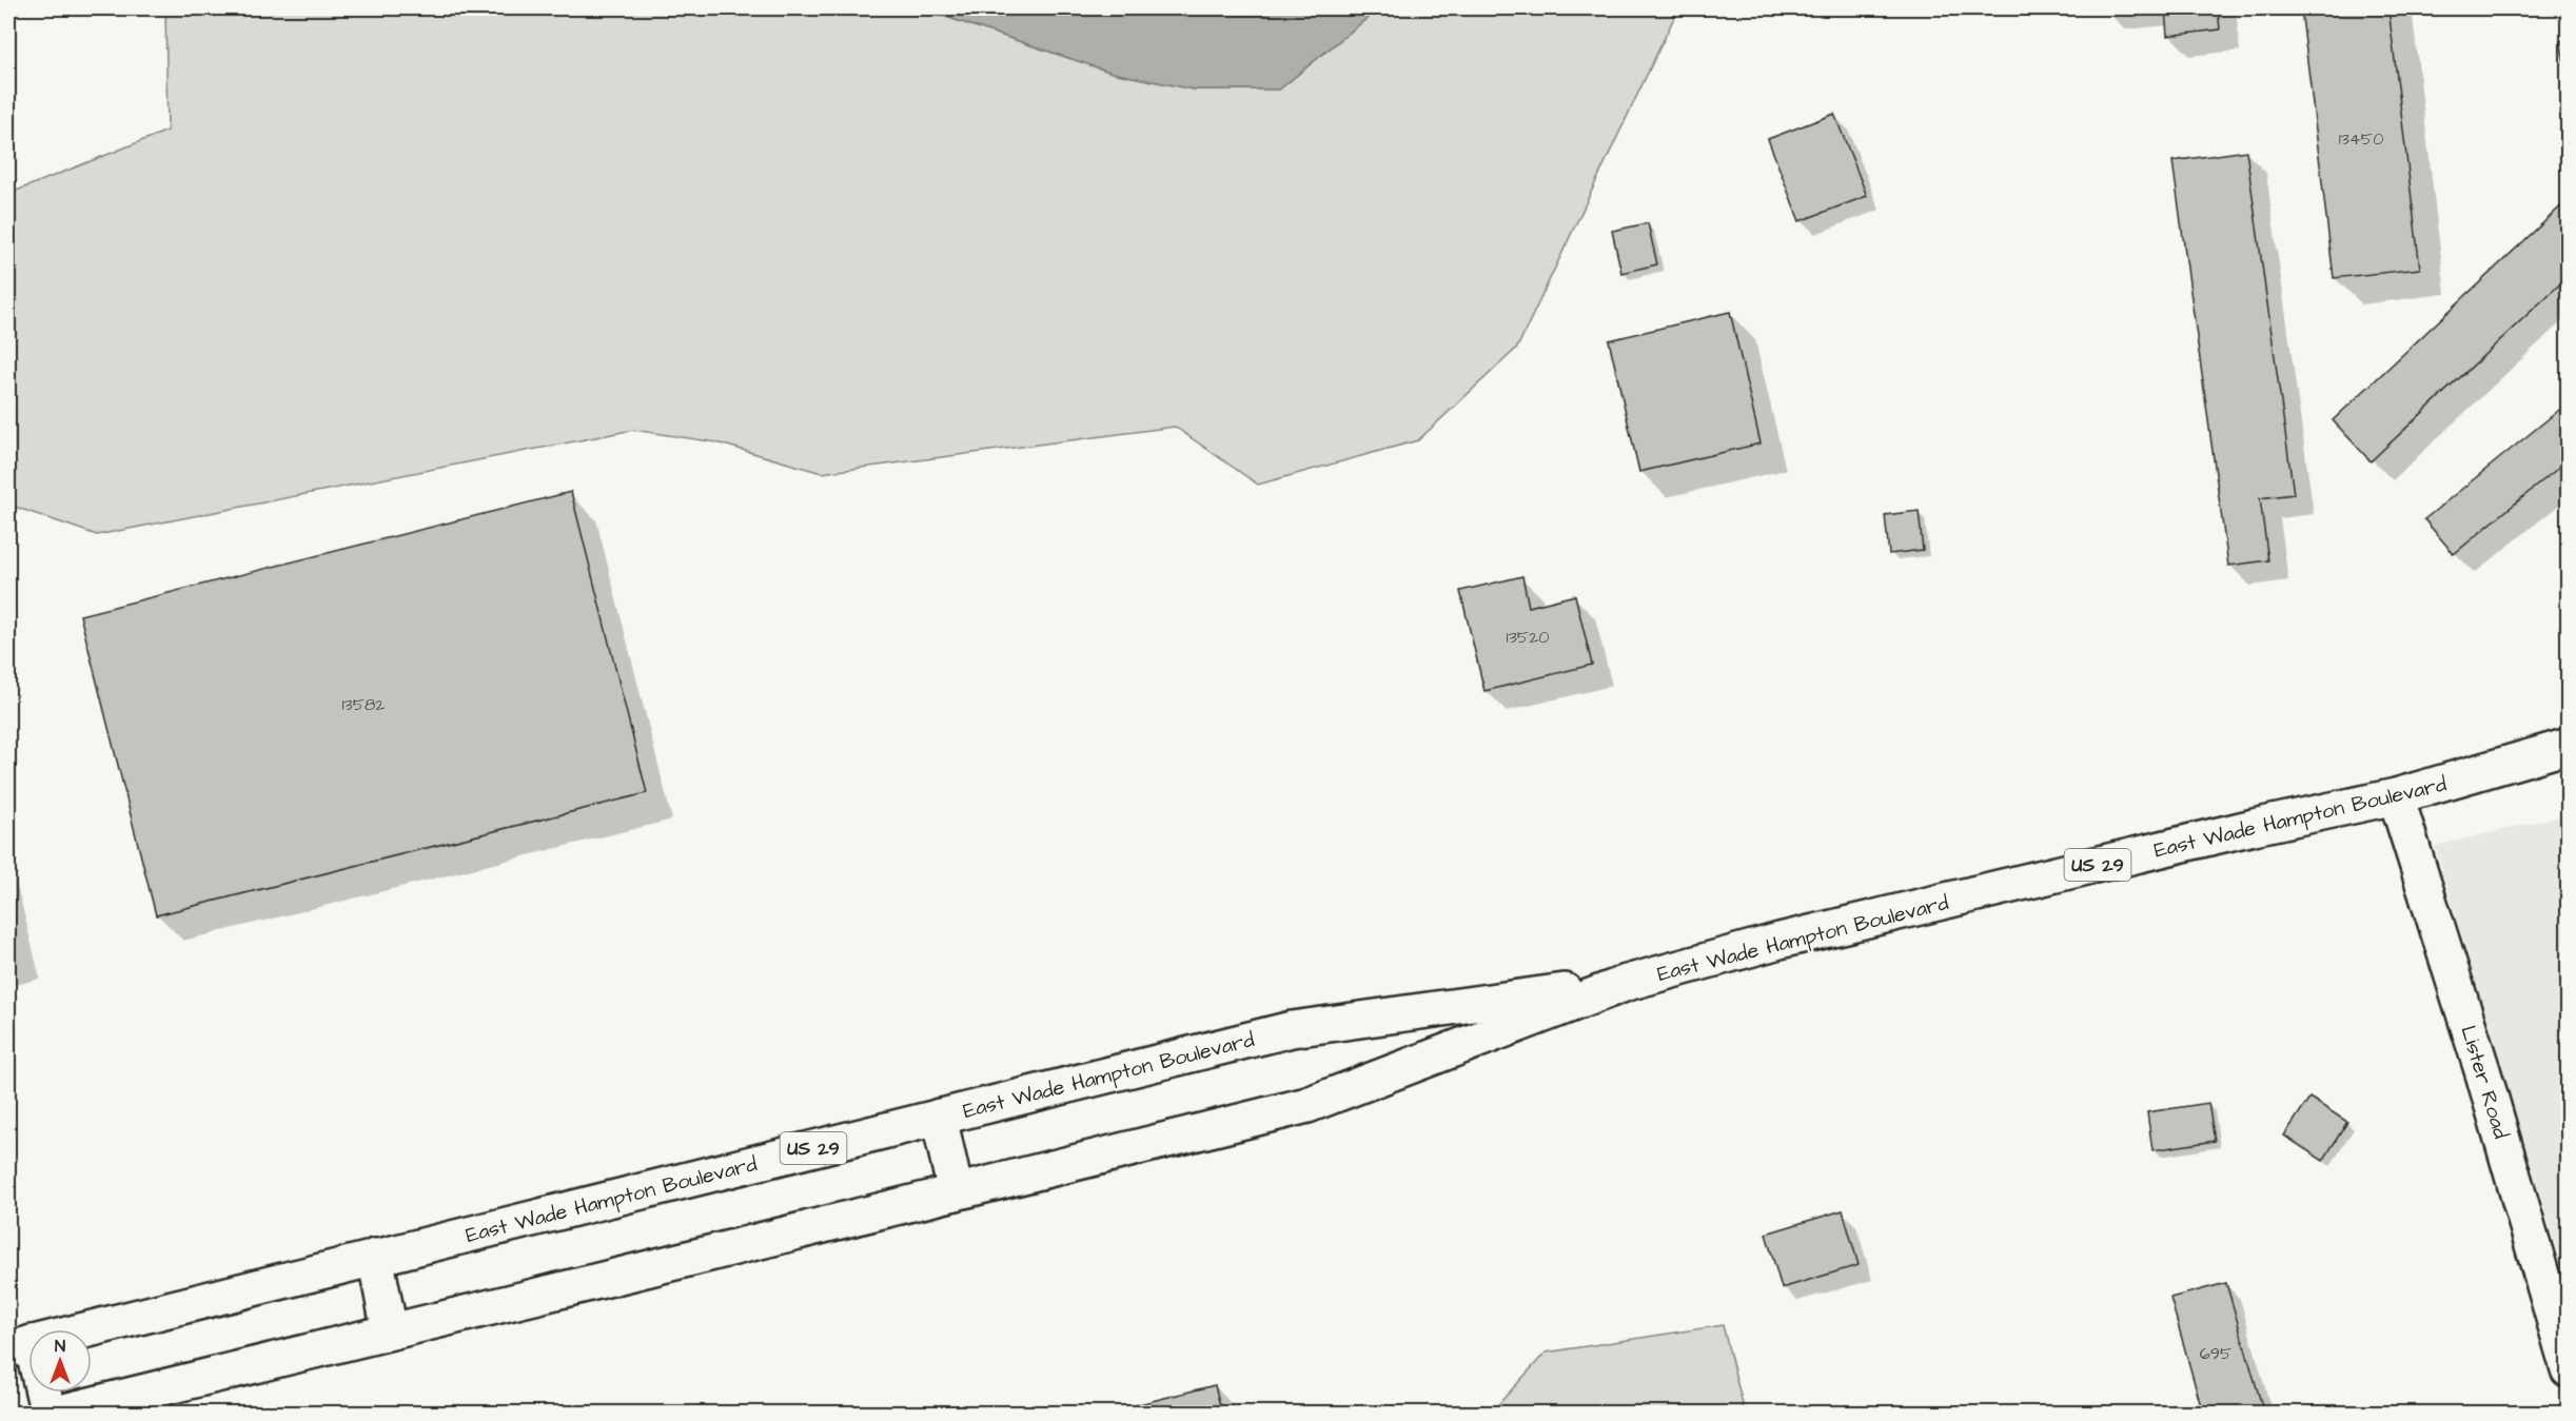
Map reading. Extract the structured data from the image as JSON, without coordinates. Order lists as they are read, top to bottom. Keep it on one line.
{"streets":{"main road":["East Wade Hampton Boulevard","US 29","Lister Road"]},"crossings":[["East Wade Hampton Boulevard","Lister Road"]],"house_numbers":["13450","13520","13582","695"],"north":"top"}
